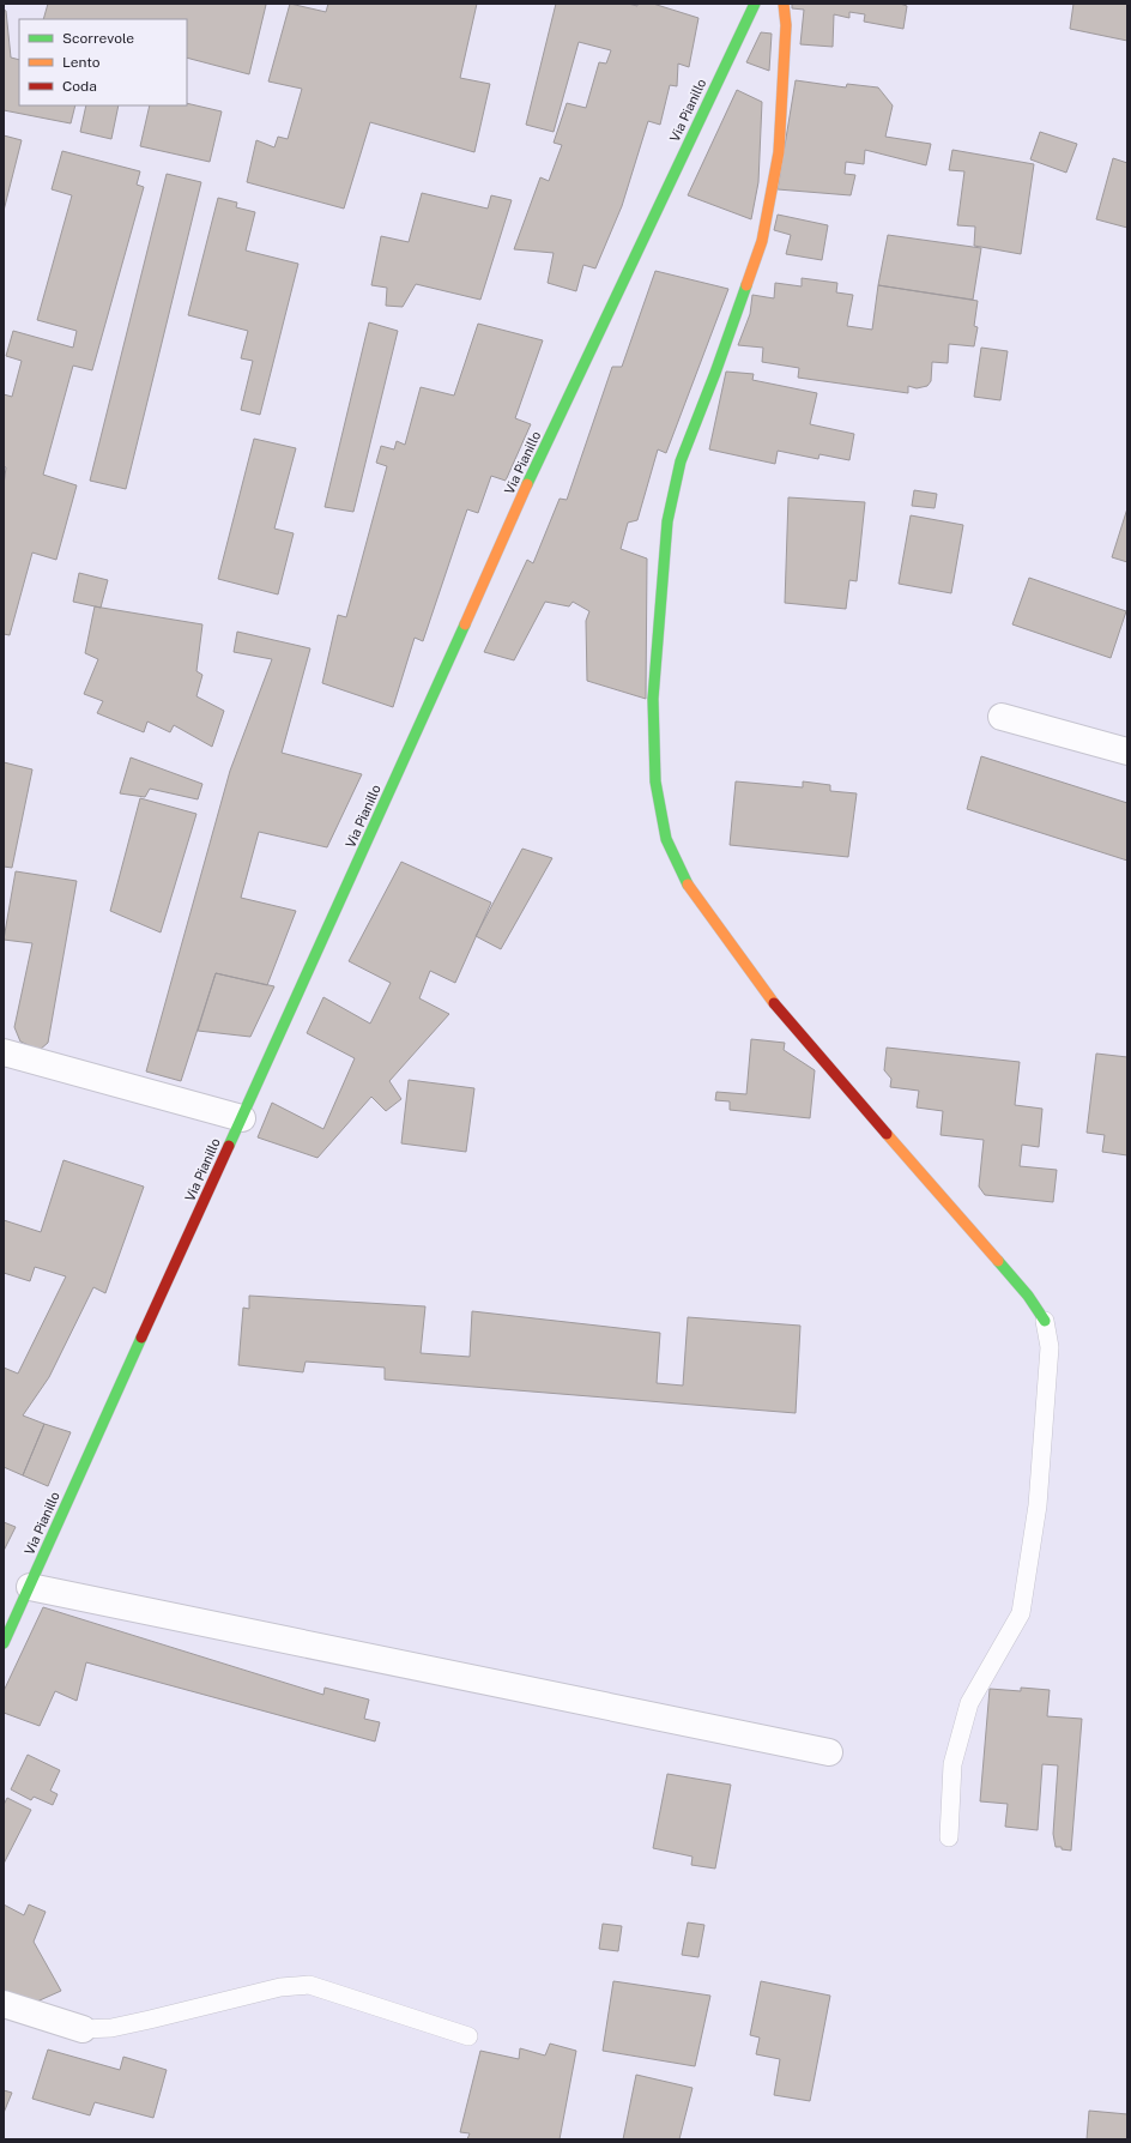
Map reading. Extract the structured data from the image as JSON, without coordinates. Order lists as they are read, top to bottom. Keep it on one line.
{"streets":{"street":["Via Pianillo"]},"legend":["Scorrevole","Lento","Coda"]}
